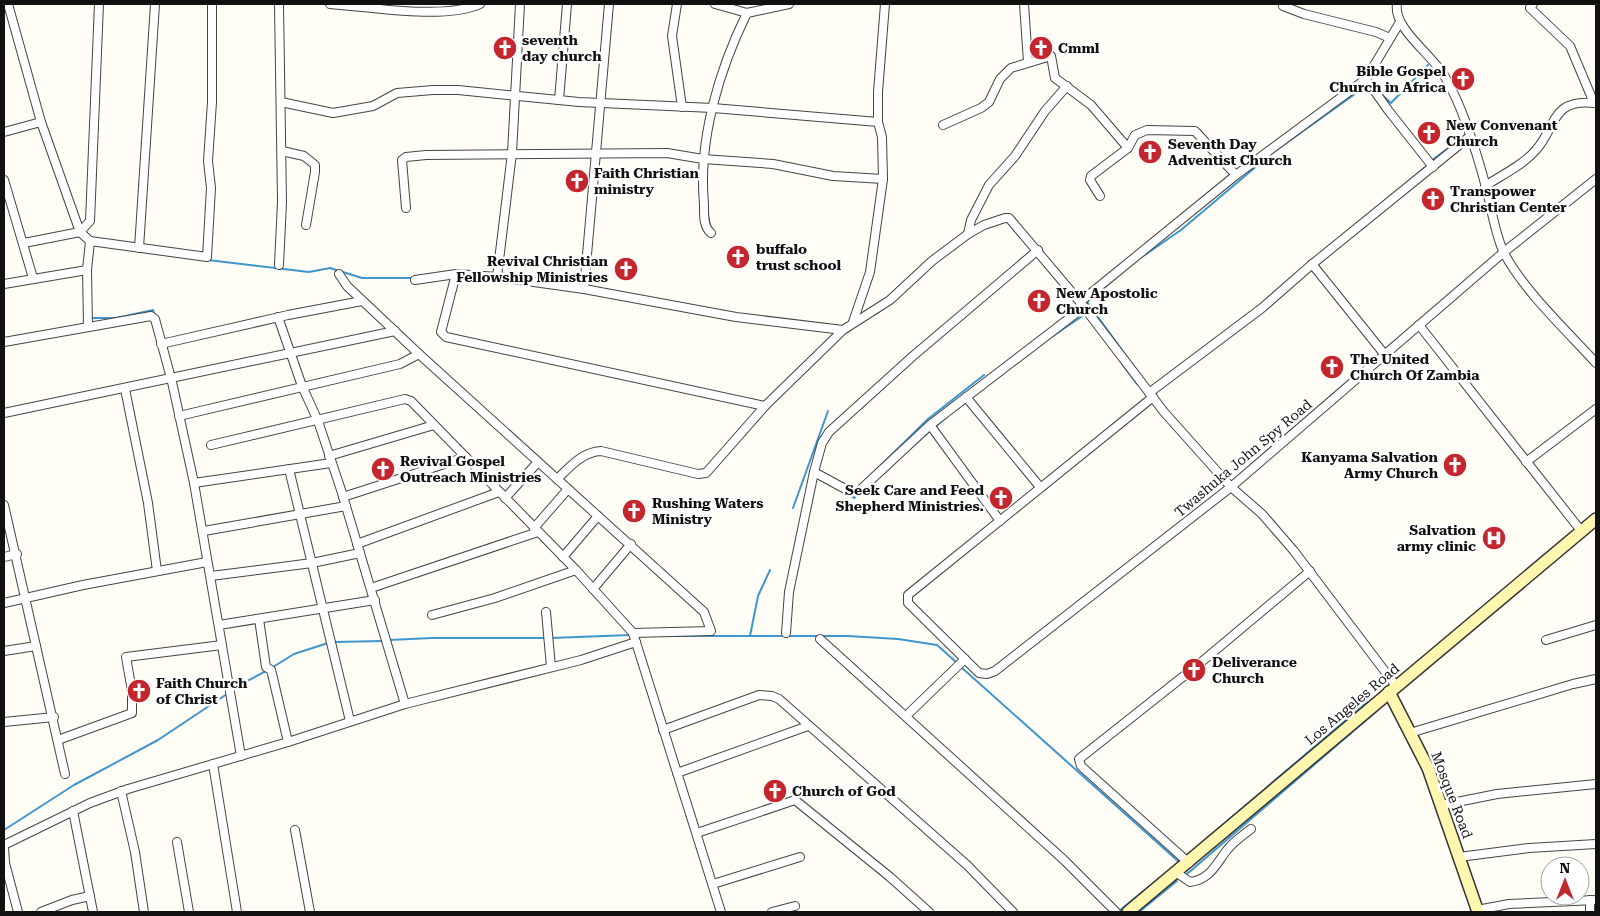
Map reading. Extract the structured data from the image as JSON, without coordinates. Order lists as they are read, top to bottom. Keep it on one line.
{"streets":{"main road":["Los Angeles Road","Mosque Road"],"street":["Twashuka John Spy Road"]},"crossings":[["Los Angeles Road","Mosque Road"]],"places":{"church":["seventh day church","Cmml","Bible Gospel Church in Africa","New Convenant Church","Seventh Day Adventist Church","Faith Christian ministry","Transpower Christian Center","buffalo trust school","Revival Christian Fellowship Ministries","New Apostolic Church","The United Church Of Zambia","Kanyama Salvation Army Church","Revival Gospel Outreach Ministries","Seek Care and Feed Shepherd Ministries.","Rushing Waters Ministry","Deliverance Church","Faith Church of Christ","Church of God"],"hospital":["Salvation army clinic"]},"north":"top"}
